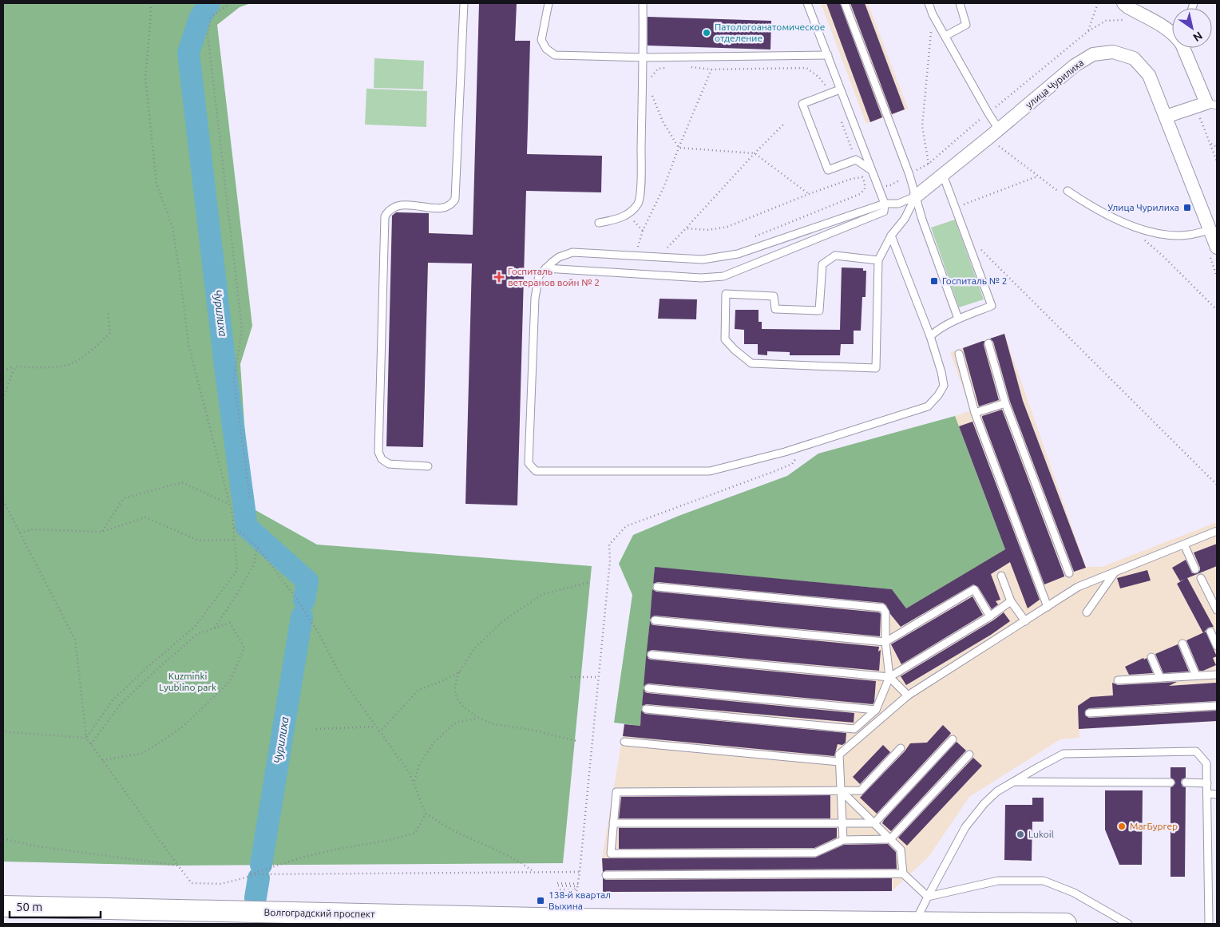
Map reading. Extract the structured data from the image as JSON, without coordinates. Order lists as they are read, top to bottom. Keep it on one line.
{"streets":{"main road":["Волгоградский проспект"],"street":["улица Чурилиха"]},"water":["Чурилиха"],"parks":["Kuzminki Lyublino park"],"places":{"other":["Патологоанатомическое отделение","МагБургер","Lukoil"],"transit":["Улица Чурилиха","Госпиталь № 2","138-й квартал Выхина"],"health":["Госпиталь ветеранов войн № 2"]},"scale_bar":"50 m","north":"bottom right"}
